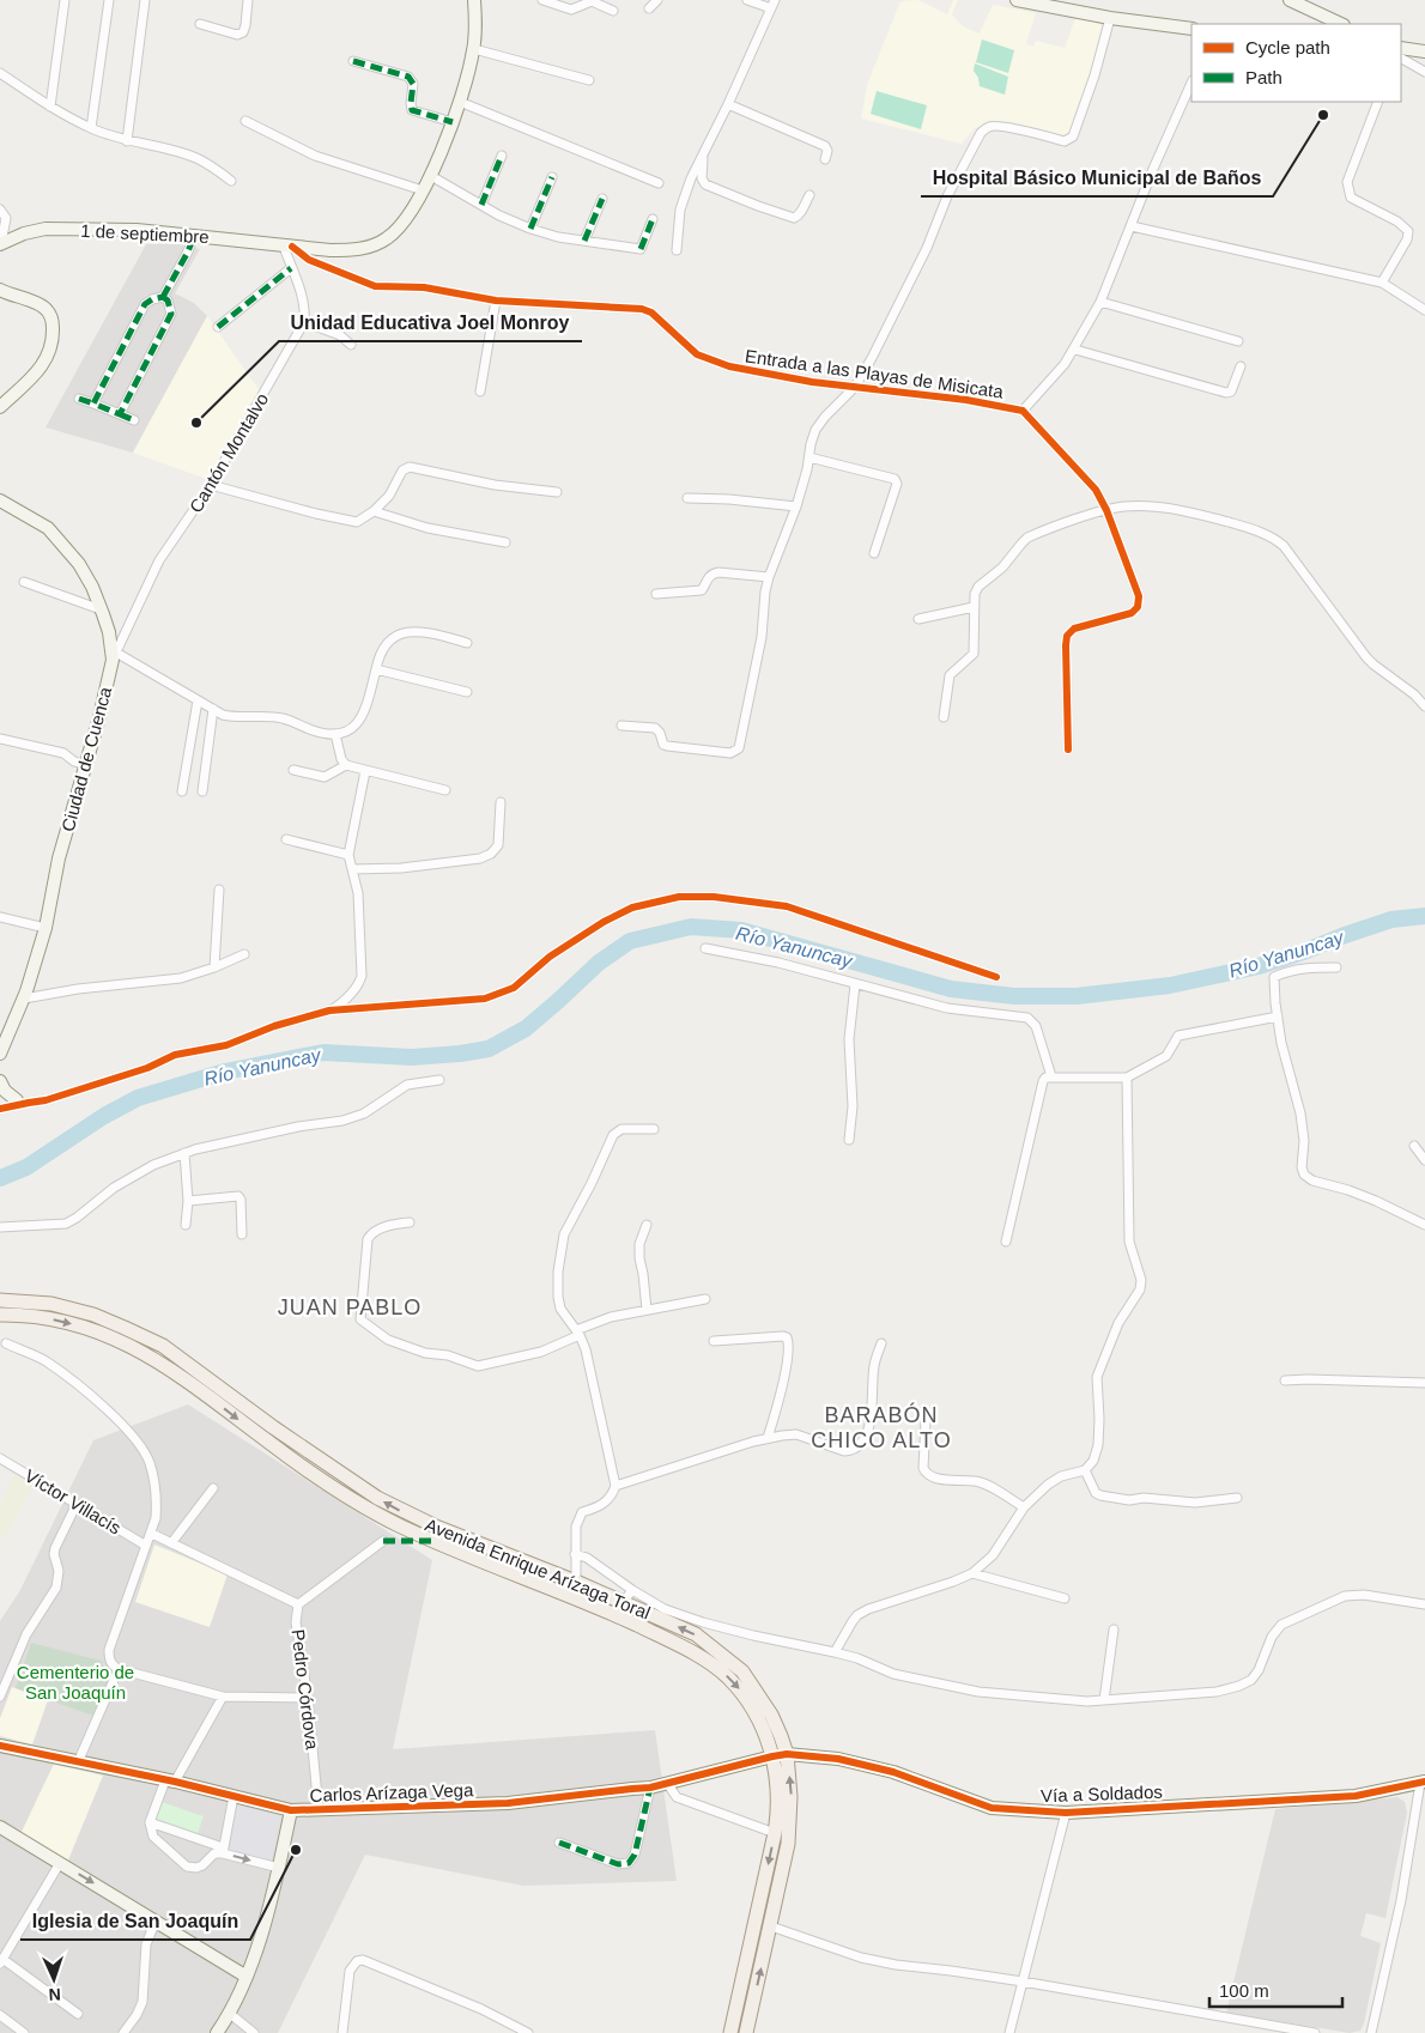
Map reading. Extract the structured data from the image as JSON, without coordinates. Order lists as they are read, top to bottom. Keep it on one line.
{"streets":{"main road":["Avenida Enrique Arízaga Toral"],"street":["1 de septiembre","Entrada a las Playas de Misicata","Cantón Montalvo","Ciudad de Cuenca","Víctor Villacís","Pedro Córdova","Carlos Arízaga Vega","Vía a Soldados"]},"crossings":[["1 de septiembre","Entrada a las Playas de Misicata"],["Cantón Montalvo","Ciudad de Cuenca"],["Avenida Enrique Arízaga Toral","Carlos Arízaga Vega"],["Avenida Enrique Arízaga Toral","Vía a Soldados"],["Pedro Córdova","Carlos Arízaga Vega"],["Carlos Arízaga Vega","Vía a Soldados"]],"districts":["JUAN PABLO","BARABÓN CHICO ALTO"],"water":["Río Yanuncay"],"parks":["Cementerio de San Joaquín"],"places":["Hospital Básico Municipal de Baños","Unidad Educativa Joel Monroy","Iglesia de San Joaquín"],"legend":["Cycle path","Path"],"scale_bar":"100 m","north":"bottom"}
